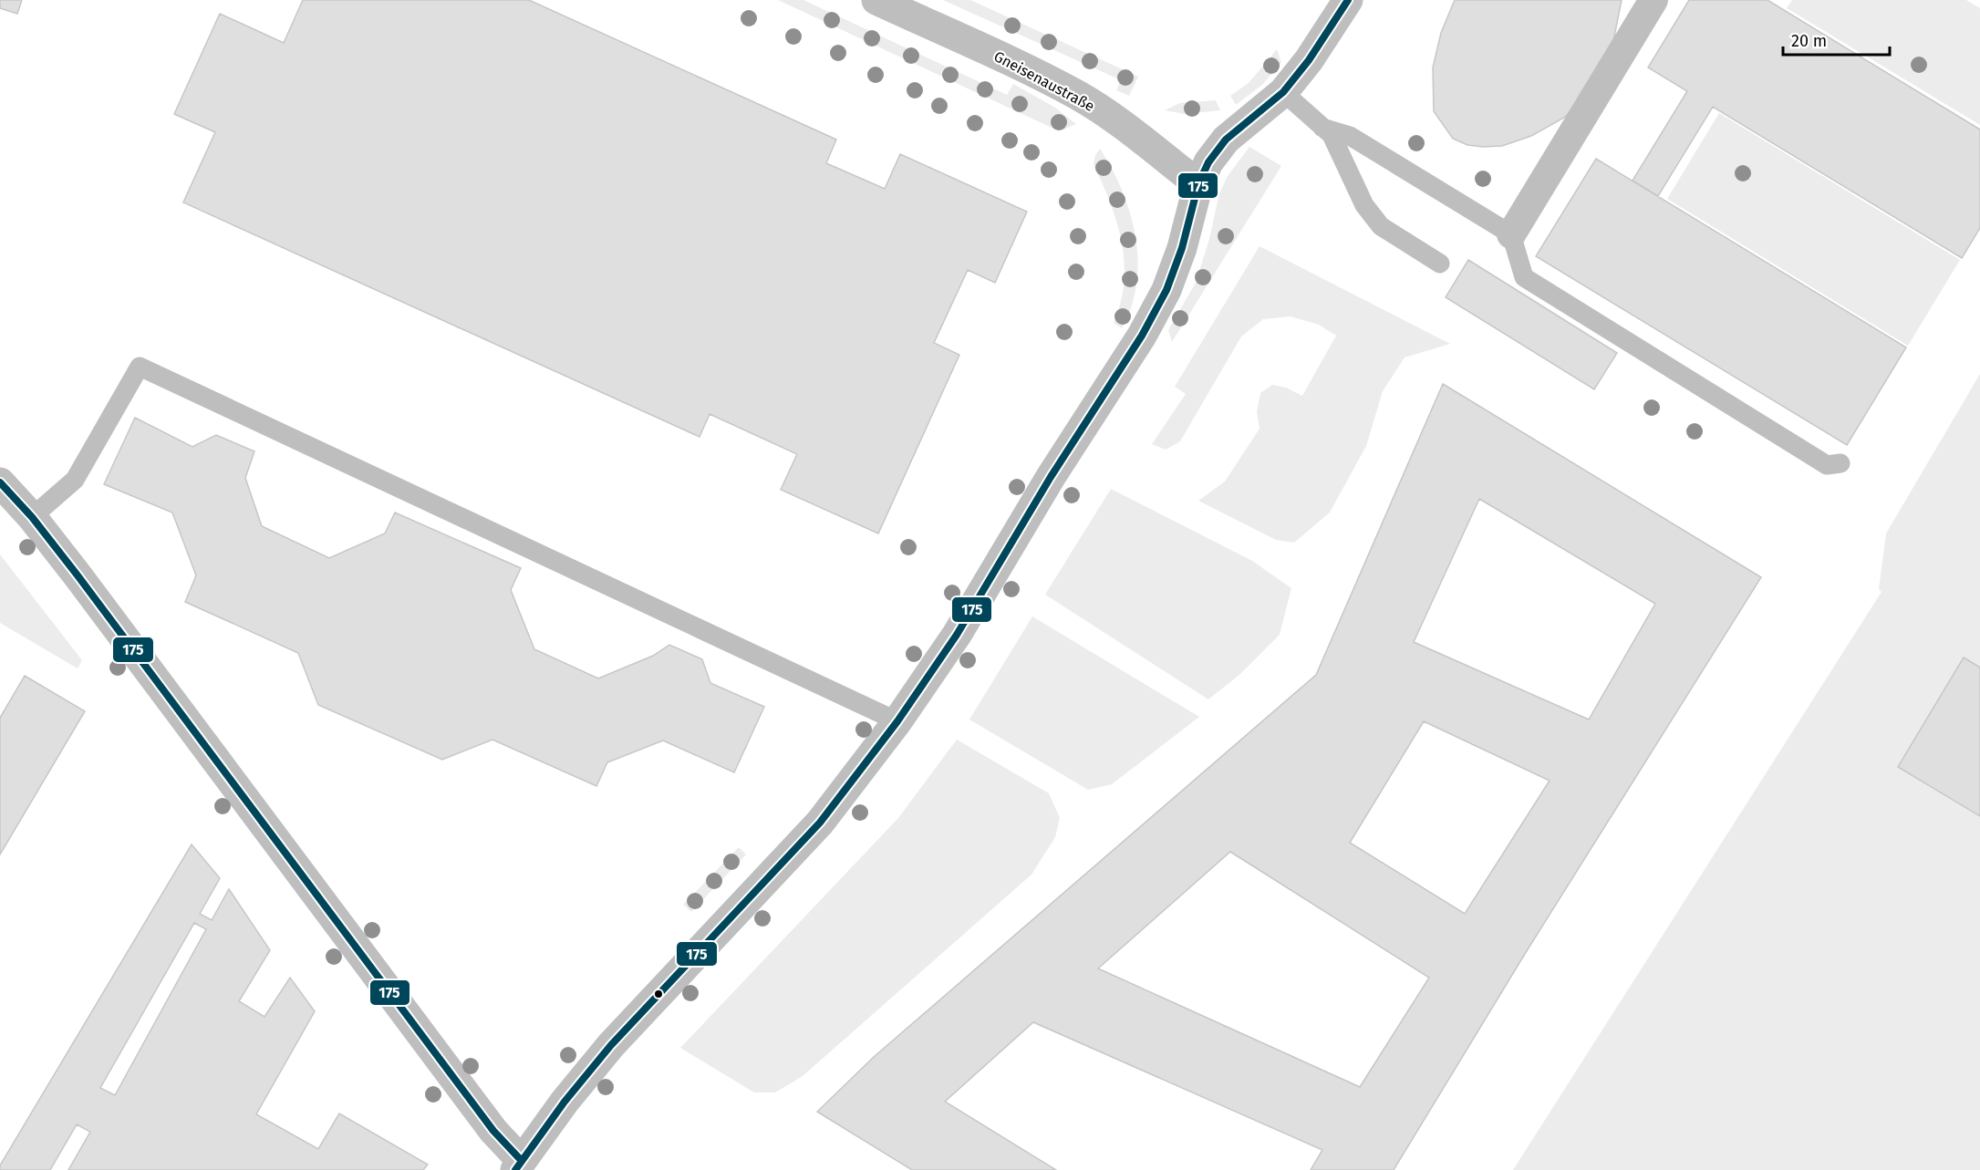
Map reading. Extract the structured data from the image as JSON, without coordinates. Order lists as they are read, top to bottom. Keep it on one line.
{"streets":{"street":["Gneisenaustraße"]},"lines":["transit line 175"],"scale_bar":"20 m"}
